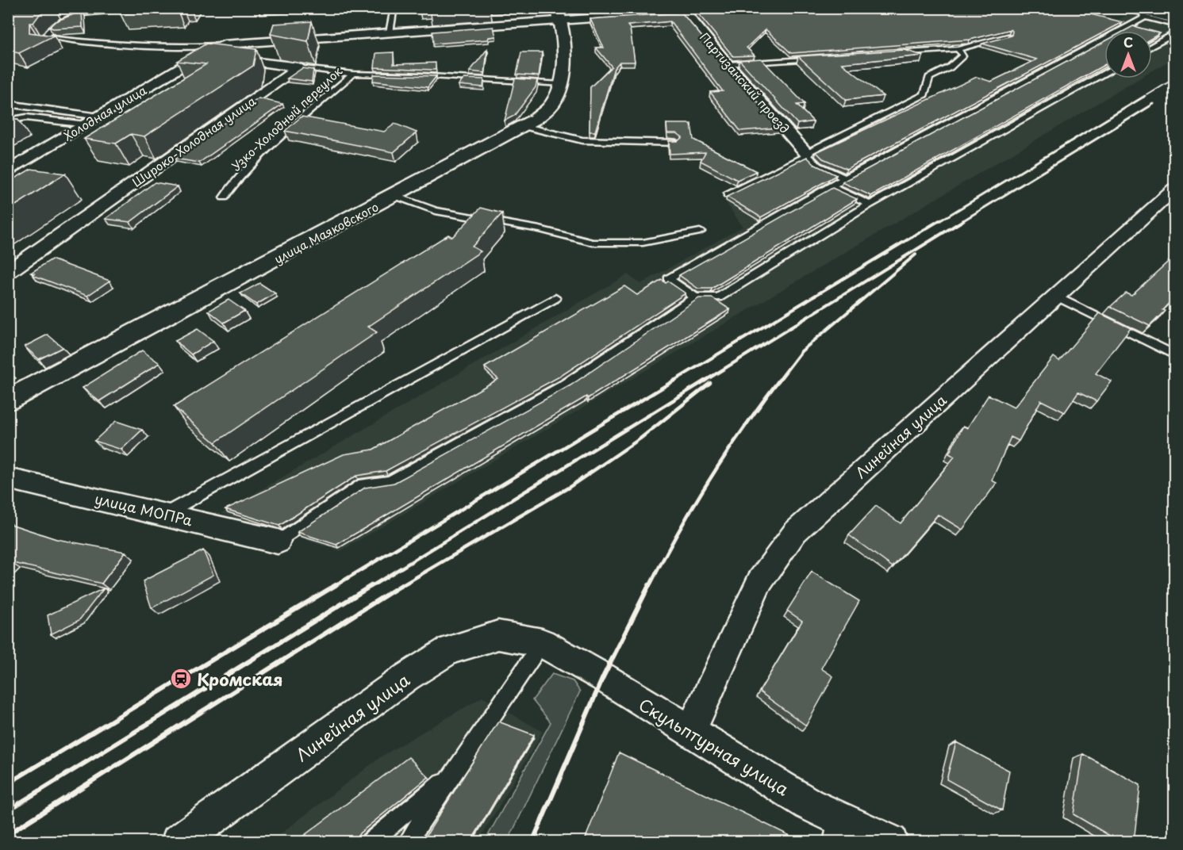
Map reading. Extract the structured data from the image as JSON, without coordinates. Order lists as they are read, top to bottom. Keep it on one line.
{"streets":{"street":["Партизанский проезд","Холодная улица","Широко-Холодная улица","улица Маяковского","Линейная улица","улица МОПРа","Скульптурная улица"],"lane":["Узко-Холодный переулок"]},"crossings":[["Узко-Холодный переулок","Широко-Холодная улица"],["Линейная улица","Скульптурная улица"]],"places":{"station":["Кромская"]},"north":"top"}
